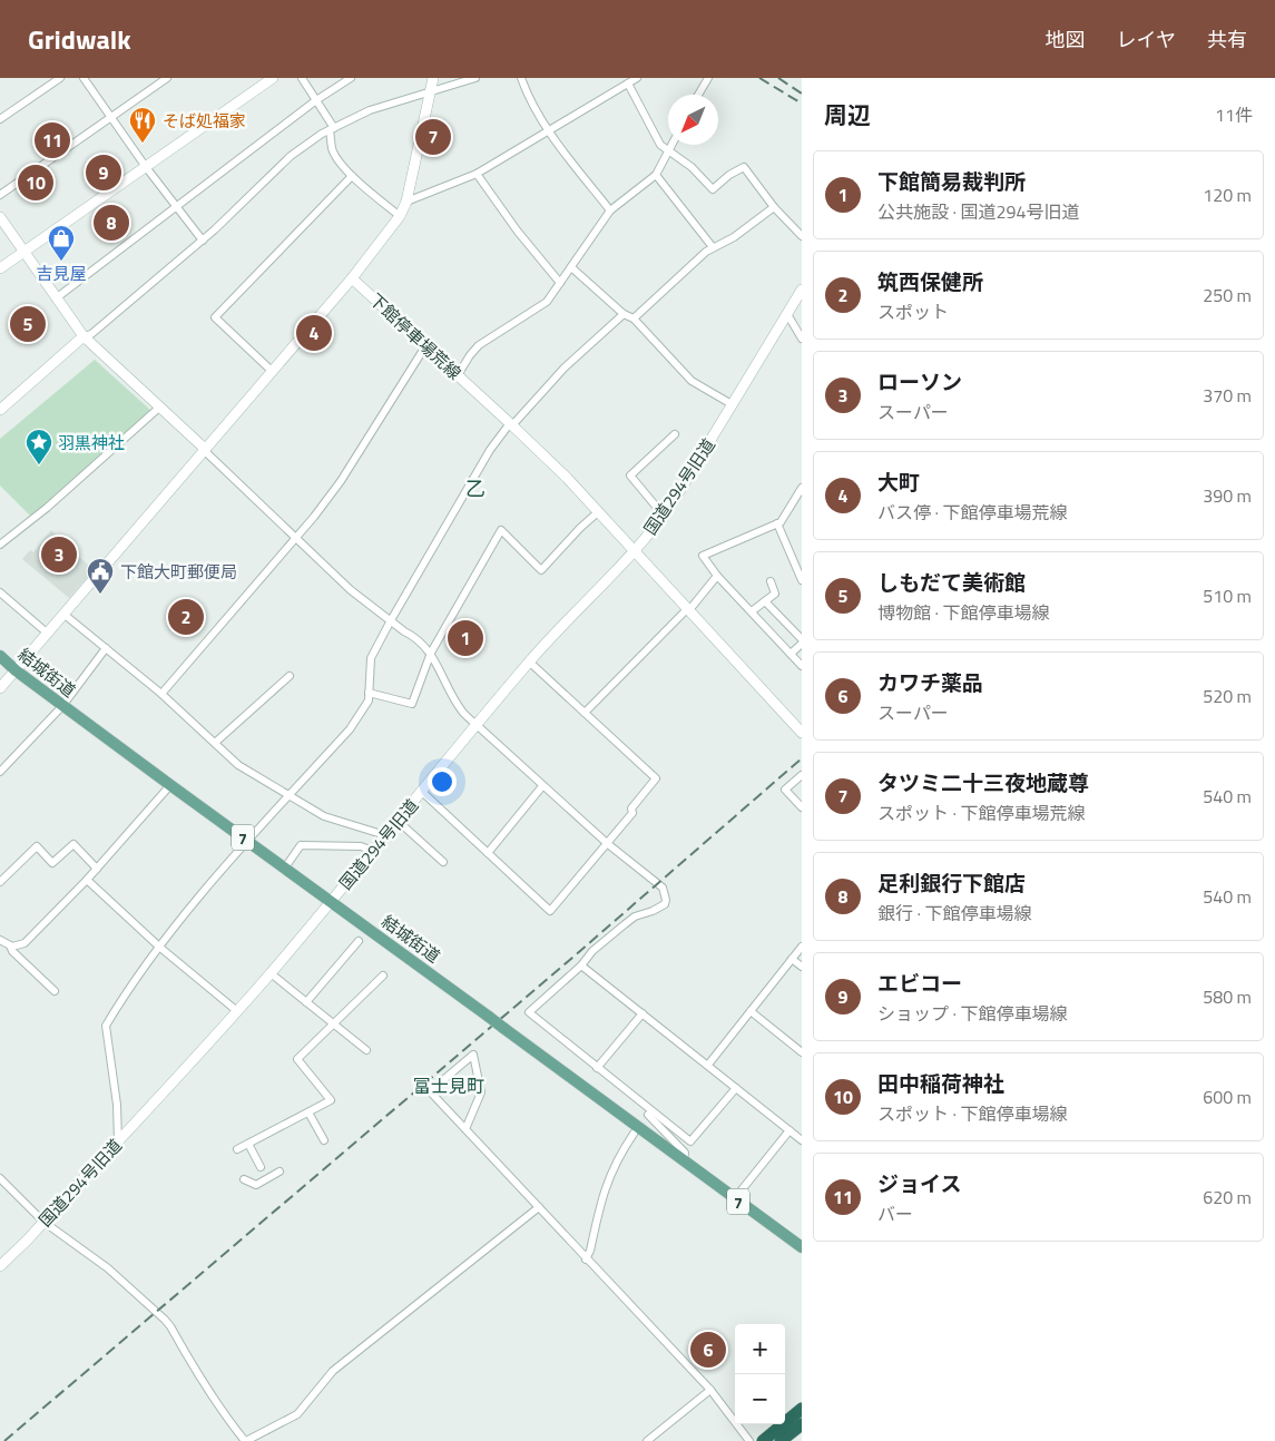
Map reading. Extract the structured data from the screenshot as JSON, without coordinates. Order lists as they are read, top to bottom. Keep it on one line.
{"streets":{"main road":["結城街道","7"],"street":["下館停車場荒線","国道294号旧道"]},"crossings":[["下館停車場荒線","国道294号旧道"],["国道294号旧道","結城街道"]],"districts":["乙","富士見町"],"places":{"restaurant":["そば処福家"],"shop":["吉見屋"],"place":["羽黒神社"],"public building":["下館大町郵便局"]},"north":"bottom left","page":{"header":"Gridwalk","nav":["地図","レイヤ","共有"],"heading":["周辺","11件"],"pins":["7","11","9","10","8","5","4","3","2","1","6"],"list":[{"mark":"1","name":"下館簡易裁判所","note":"公共施設 · 国道294号旧道","value":"120 m"},{"mark":"2","name":"筑西保健所","note":"スポット","value":"250 m"},{"mark":"3","name":"ローソン","note":"スーパー","value":"370 m"},{"mark":"4","name":"大町","note":"バス停 · 下館停車場荒線","value":"390 m"},{"mark":"5","name":"しもだて美術館","note":"博物館 · 下館停車場線","value":"510 m"},{"mark":"6","name":"カワチ薬品","note":"スーパー","value":"520 m"},{"mark":"7","name":"タツミ二十三夜地蔵尊","note":"スポット · 下館停車場荒線","value":"540 m"},{"mark":"8","name":"足利銀行下館店","note":"銀行 · 下館停車場線","value":"540 m"},{"mark":"9","name":"エビコー","note":"ショップ · 下館停車場線","value":"580 m"},{"mark":"10","name":"田中稲荷神社","note":"スポット · 下館停車場線","value":"600 m"},{"mark":"11","name":"ジョイス","note":"バー","value":"620 m"}],"map_buttons":["+","−"]}}
